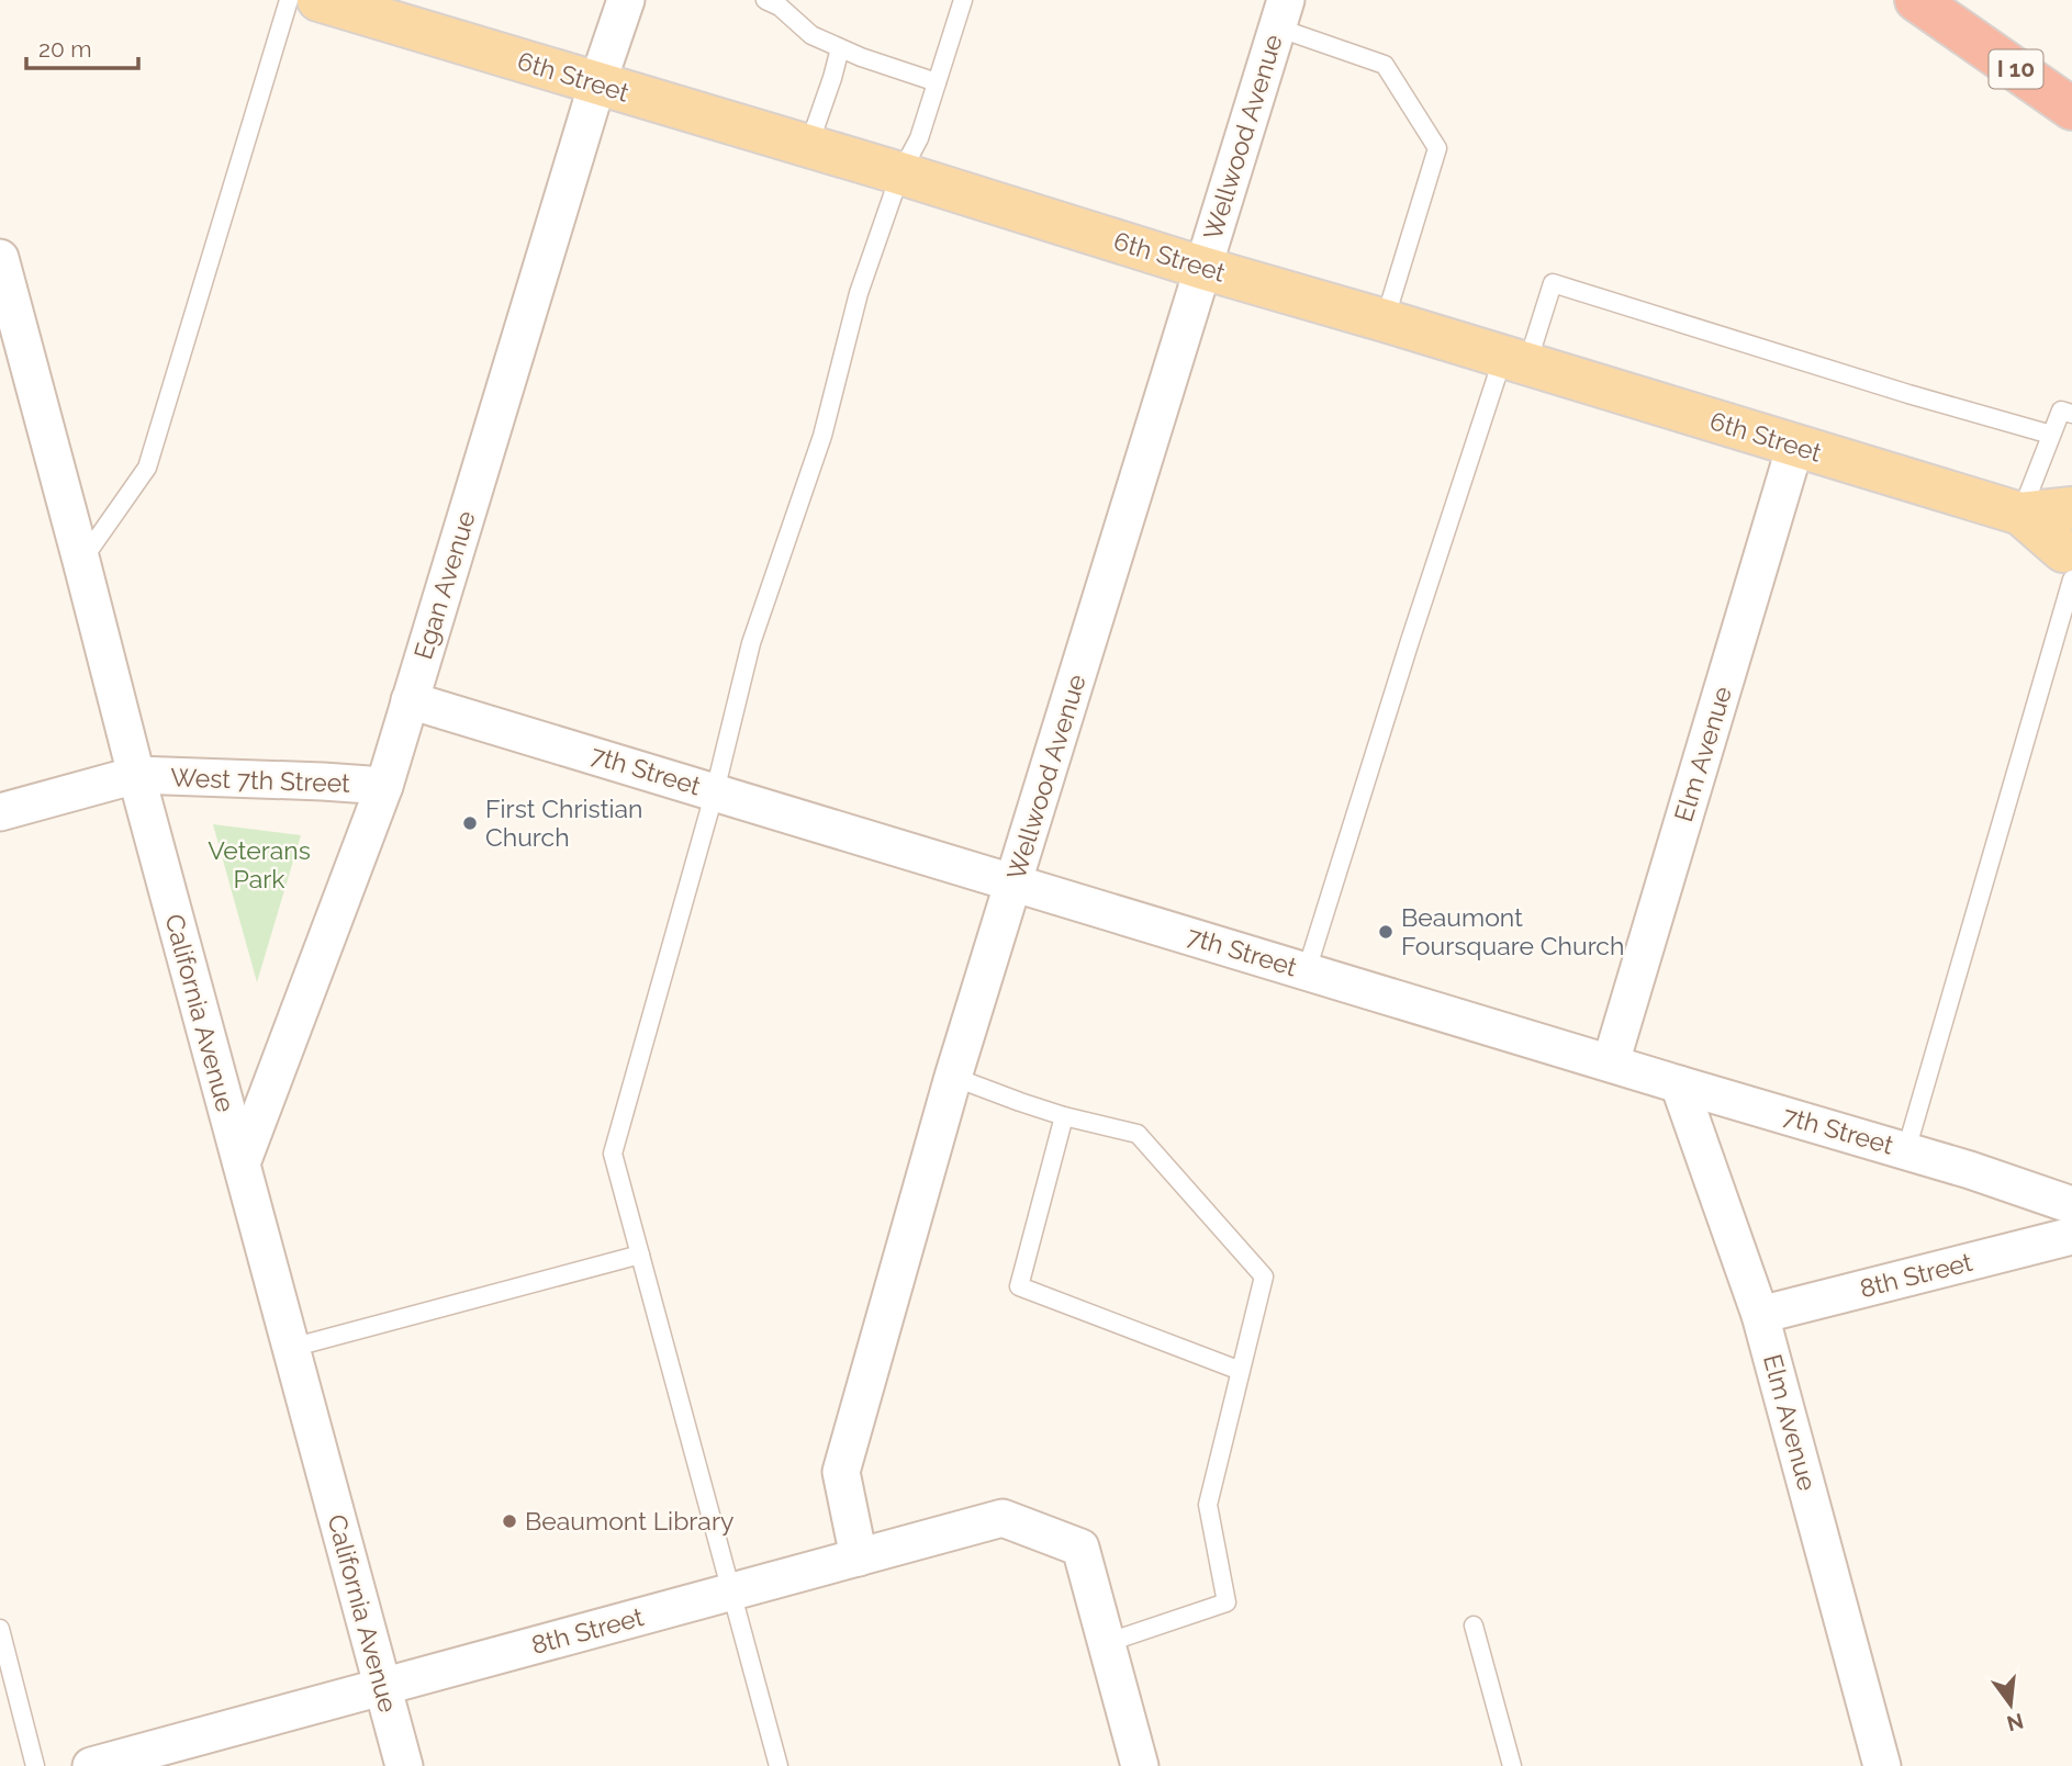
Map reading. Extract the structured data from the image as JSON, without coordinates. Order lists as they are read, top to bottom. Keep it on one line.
{"streets":{"highway":["I 10"],"main road":["6th Street"],"street":["Wellwood Avenue","Egan Avenue","Elm Avenue","7th Street","West 7th Street","California Avenue","8th Street"]},"crossings":[["6th Street","Wellwood Avenue"],["6th Street","Egan Avenue"],["6th Street","Elm Avenue"],["Wellwood Avenue","7th Street"],["Wellwood Avenue","8th Street"],["Egan Avenue","7th Street"],["Egan Avenue","West 7th Street"],["Egan Avenue","California Avenue"],["Elm Avenue","7th Street"],["Elm Avenue","8th Street"],["West 7th Street","California Avenue"],["California Avenue","8th Street"]],"parks":["Veterans Park"],"places":["First Christian Church","Beaumont Foursquare Church","Beaumont Library"],"scale_bar":"20 m","north":"bottom"}
